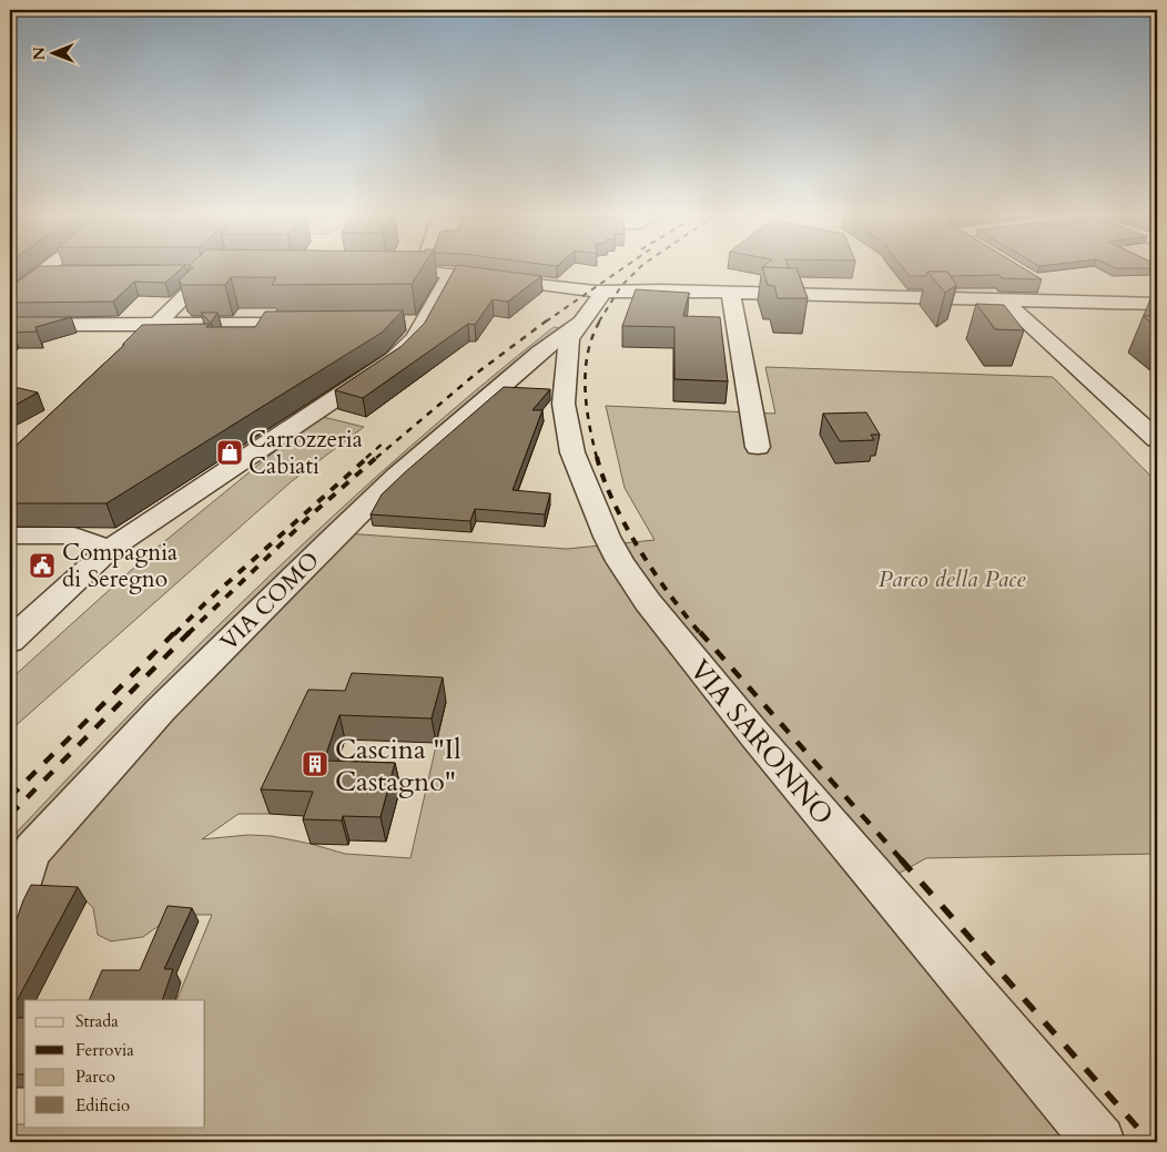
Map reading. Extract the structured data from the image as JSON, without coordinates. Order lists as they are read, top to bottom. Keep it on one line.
{"streets":{"street":["VIA COMO","VIA SARONNO"]},"crossings":[["VIA COMO","VIA SARONNO"]],"parks":["Parco della Pace"],"places":{"shop":["Carrozzeria Cabiati"],"public building":["Compagnia di Seregno"],"building":["Cascina \"Il Castagno\""]},"legend":["Strada","Ferrovia","Parco","Edificio"],"north":"left"}
